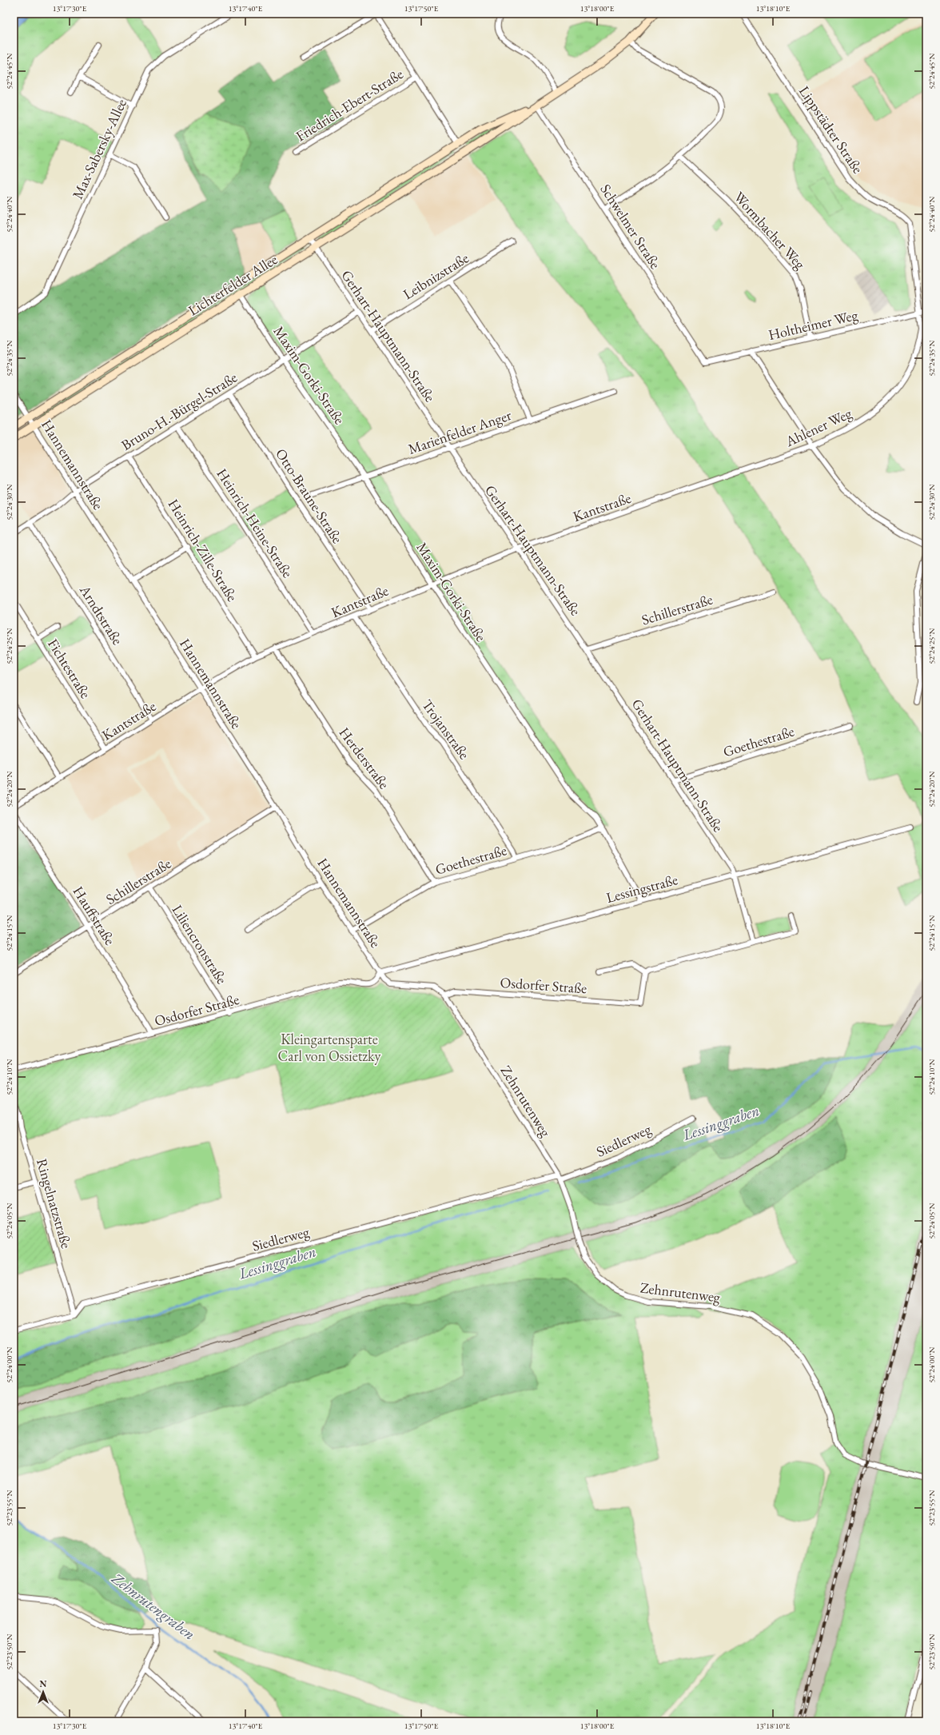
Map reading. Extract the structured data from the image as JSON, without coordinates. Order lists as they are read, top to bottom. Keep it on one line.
{"streets":{"main road":["Lichterfelder Allee"],"street":["Friedrich-Ebert-Straße","Lippstädter Straße","Max-Sabersky-Allee","Schwelmer Straße","Wormbacher Weg","Leibnizstraße","Holtheimer Weg","Gerhart-Hauptmann-Straße","Maxim-Gorki-Straße","Bruno-H.-Bürgel-Straße","Ahlener Weg","Marienfelder Anger","Hannemannstraße","Otto-Braune-Straße","Kantstraße","Heinrich-Heine-Straße","Heinrich-Zille-Straße","Schillerstraße","Arndtstraße","Fichtestraße","Trojanstraße","Goethestraße","Herderstraße","Lessingstraße","Hauffstraße","Liliencronstraße","Osdorfer Straße","Zehnrutenweg","Siedlerweg","Ringelnatzstraße"]},"crossings":[["Lippstädter Straße","Ahlener Weg"],["Schwelmer Straße","Lichterfelder Allee"],["Schwelmer Straße","Holtheimer Weg"],["Wormbacher Weg","Holtheimer Weg"],["Leibnizstraße","Gerhart-Hauptmann-Straße"],["Lichterfelder Allee","Gerhart-Hauptmann-Straße"],["Lichterfelder Allee","Maxim-Gorki-Straße"],["Lichterfelder Allee","Hannemannstraße"],["Holtheimer Weg","Ahlener Weg"],["Gerhart-Hauptmann-Straße","Bruno-H.-Bürgel-Straße"],["Gerhart-Hauptmann-Straße","Marienfelder Anger"],["Gerhart-Hauptmann-Straße","Kantstraße"],["Gerhart-Hauptmann-Straße","Schillerstraße"],["Gerhart-Hauptmann-Straße","Goethestraße"],["Gerhart-Hauptmann-Straße","Lessingstraße"],["Maxim-Gorki-Straße","Bruno-H.-Bürgel-Straße"],["Maxim-Gorki-Straße","Marienfelder Anger"],["Maxim-Gorki-Straße","Kantstraße"],["Maxim-Gorki-Straße","Goethestraße"],["Maxim-Gorki-Straße","Lessingstraße"],["Bruno-H.-Bürgel-Straße","Hannemannstraße"],["Bruno-H.-Bürgel-Straße","Otto-Braune-Straße"],["Bruno-H.-Bürgel-Straße","Heinrich-Heine-Straße"],["Bruno-H.-Bürgel-Straße","Heinrich-Zille-Straße"],["Bruno-H.-Bürgel-Straße","Arndtstraße"],["Ahlener Weg","Kantstraße"],["Hannemannstraße","Kantstraße"],["Hannemannstraße","Schillerstraße"],["Hannemannstraße","Goethestraße"],["Hannemannstraße","Lessingstraße"],["Hannemannstraße","Osdorfer Straße"],["Hannemannstraße","Zehnrutenweg"],["Otto-Braune-Straße","Kantstraße"],["Kantstraße","Heinrich-Heine-Straße"],["Kantstraße","Heinrich-Zille-Straße"],["Kantstraße","Arndtstraße"],["Kantstraße","Fichtestraße"],["Kantstraße","Trojanstraße"],["Kantstraße","Herderstraße"],["Schillerstraße","Hauffstraße"],["Schillerstraße","Liliencronstraße"],["Trojanstraße","Goethestraße"],["Goethestraße","Herderstraße"],["Lessingstraße","Osdorfer Straße"],["Hauffstraße","Osdorfer Straße"],["Liliencronstraße","Osdorfer Straße"],["Osdorfer Straße","Zehnrutenweg"],["Zehnrutenweg","Siedlerweg"],["Siedlerweg","Ringelnatzstraße"]],"water":["Lessinggraben","Zehnrutengraben"],"parks":["Kleingartensparte Carl von Ossietzky"],"north":"top","coordinates":["13°17'30\"E","13°17'40\"E","13°17'50\"E","13°18'00\"E","13°18'10\"E","52°24'45\"N","52°24'40\"N","52°24'35\"N","52°24'30\"N","52°24'25\"N","52°24'20\"N","52°24'15\"N","52°24'10\"N","52°24'05\"N","52°24'00\"N","52°23'55\"N","52°23'50\"N"]}
